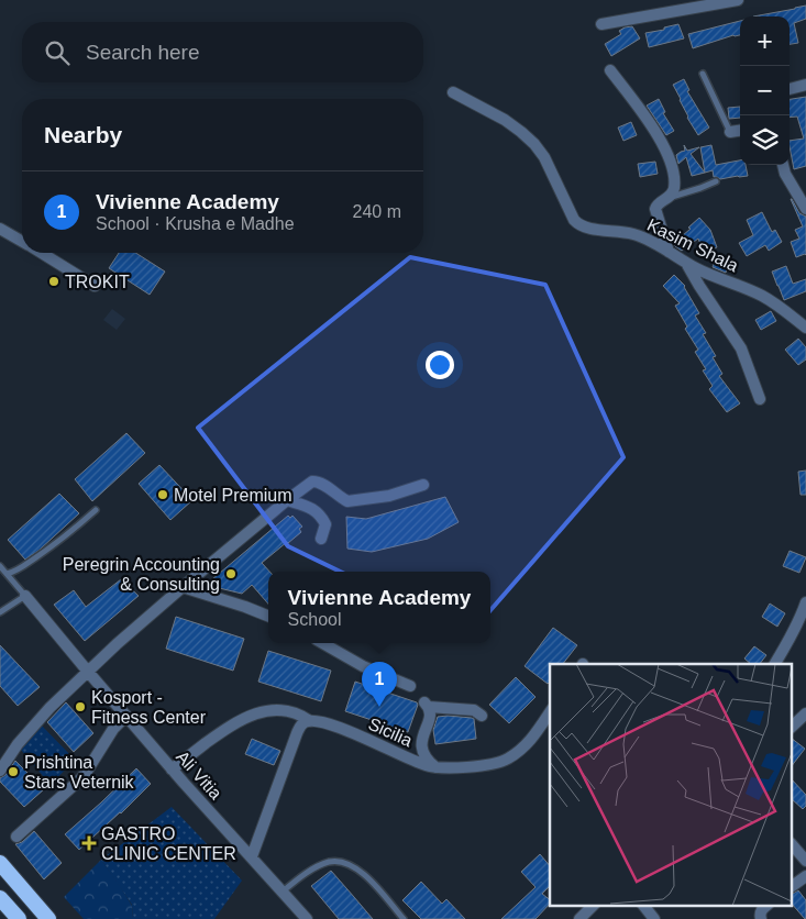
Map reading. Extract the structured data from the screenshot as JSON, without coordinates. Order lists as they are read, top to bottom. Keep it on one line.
{"streets":{"street":["Kasim Shala","Sicilia","Ali Vitia"]},"crossings":[["Sicilia","Ali Vitia"]],"places":{"other":["TROKIT","Motel Premium","Peregrin Accounting & Consulting","Kosport - Fitness Center","Prishtina Stars Veternik"],"health":["GASTRO CLINIC CENTER"]},"page":{"map_buttons":["+","−"],"search":"Search here","heading":"Nearby","list":[{"mark":"1","name":"Vivienne Academy","note":"School · Krusha e Madhe","value":"240 m"}],"popup":["Vivienne Academy","School"],"pins":"1"}}
